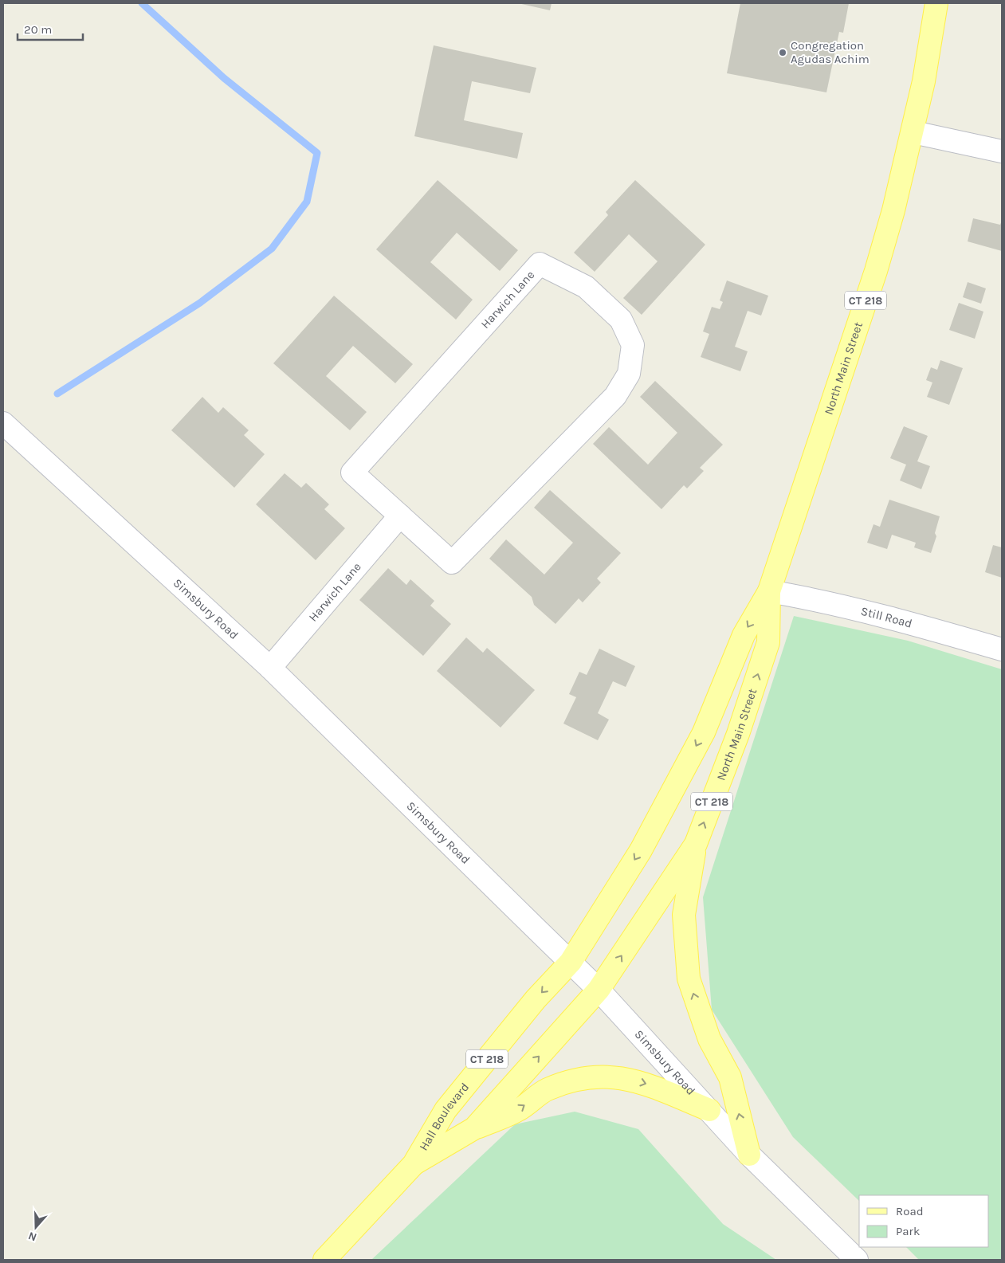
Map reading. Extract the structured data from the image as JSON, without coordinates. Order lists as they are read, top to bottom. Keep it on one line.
{"streets":{"main road":["CT 218","North Main Street","Hall Boulevard"],"street":["Harwich Lane","Simsbury Road","Still Road"]},"crossings":[["Harwich Lane","Simsbury Road"],["North Main Street","Simsbury Road"],["North Main Street","Still Road"],["North Main Street","Hall Boulevard"],["Simsbury Road","Hall Boulevard"]],"places":["Congregation Agudas Achim"],"legend":["Road","Park"],"scale_bar":"20 m","north":"bottom"}
